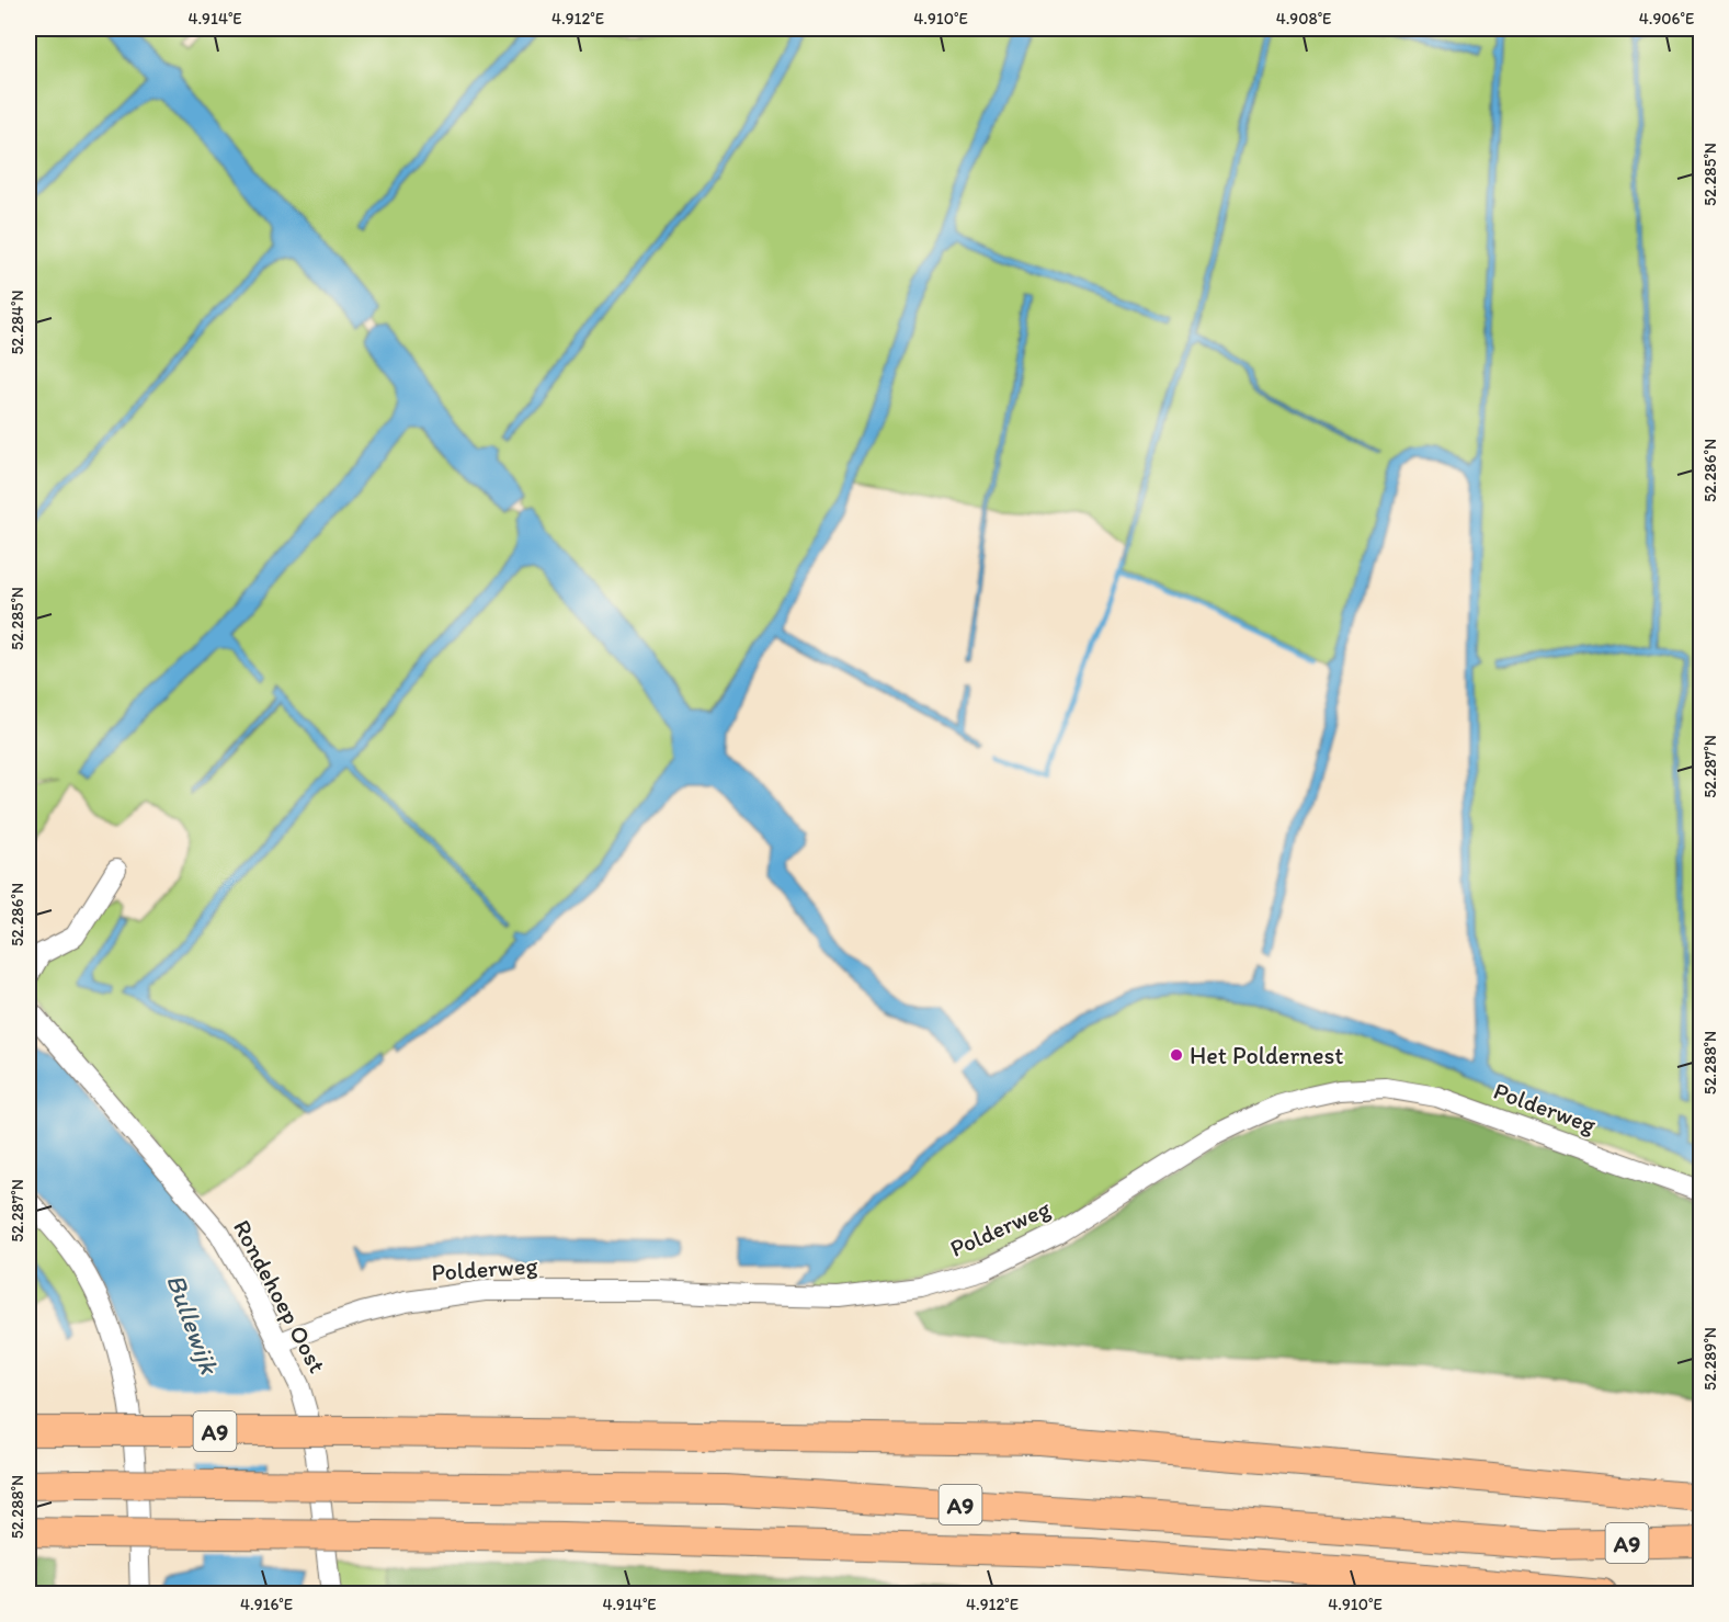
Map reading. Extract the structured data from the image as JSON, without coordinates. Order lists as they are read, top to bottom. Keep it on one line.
{"streets":{"highway":["A9"],"street":["Polderweg","Rondehoep Oost"]},"crossings":[["Polderweg","Rondehoep Oost"]],"water":["Bullewijk"],"places":["Het Poldernest"],"coordinates":["4.914°E","4.912°E","4.910°E","4.908°E","4.906°E","52.285°N","52.284°N","52.286°N","52.287°N","52.288°N","52.289°N","4.916°E"]}
